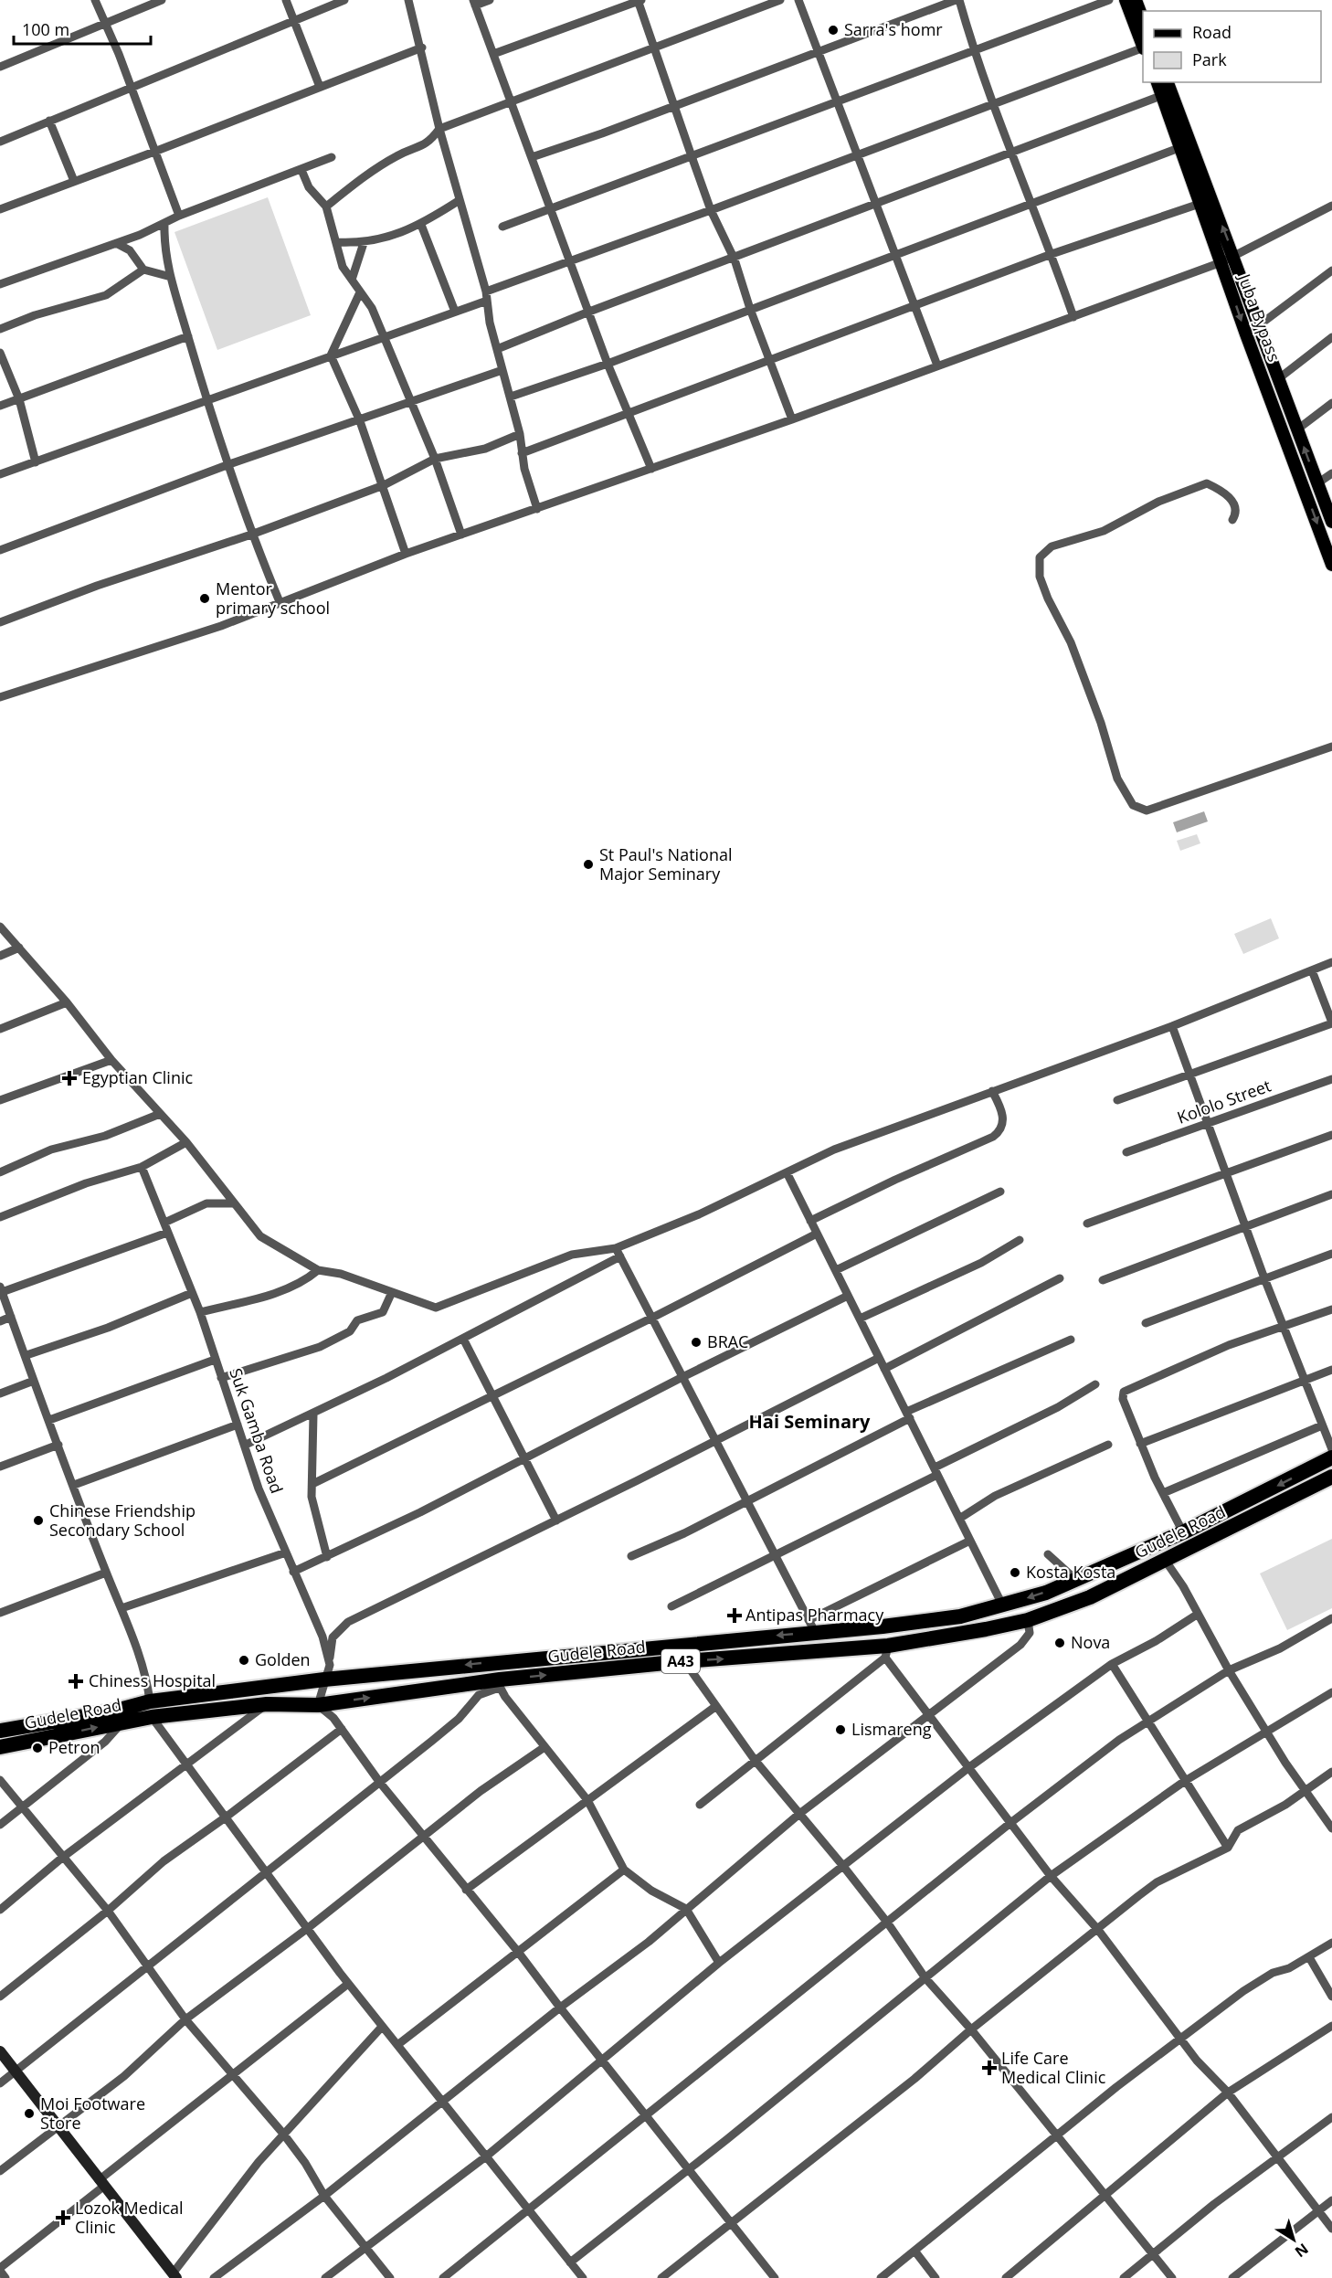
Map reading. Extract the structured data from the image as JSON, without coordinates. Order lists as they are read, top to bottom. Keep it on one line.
{"streets":{"highway":["Gudele Road","A43"],"main road":["Juba Bypass"],"street":["Kololo Street","Suk Gamba Road"]},"crossings":[["Suk Gamba Road","Gudele Road"]],"districts":["Hai Seminary"],"places":{"other":["Sarra's homr","Mentor primary school","St Paul's National Major Seminary","BRAC","Chinese Friendship Secondary School","Kosta Kosta","Nova","Golden","Lismareng","Petron","Moi Footware Store"],"health":["Egyptian Clinic","Antipas Pharmacy","Chiness Hospital","Life Care Medical Clinic","Lozok Medical Clinic"]},"legend":["Road","Park"],"scale_bar":"100 m","north":"bottom right"}
